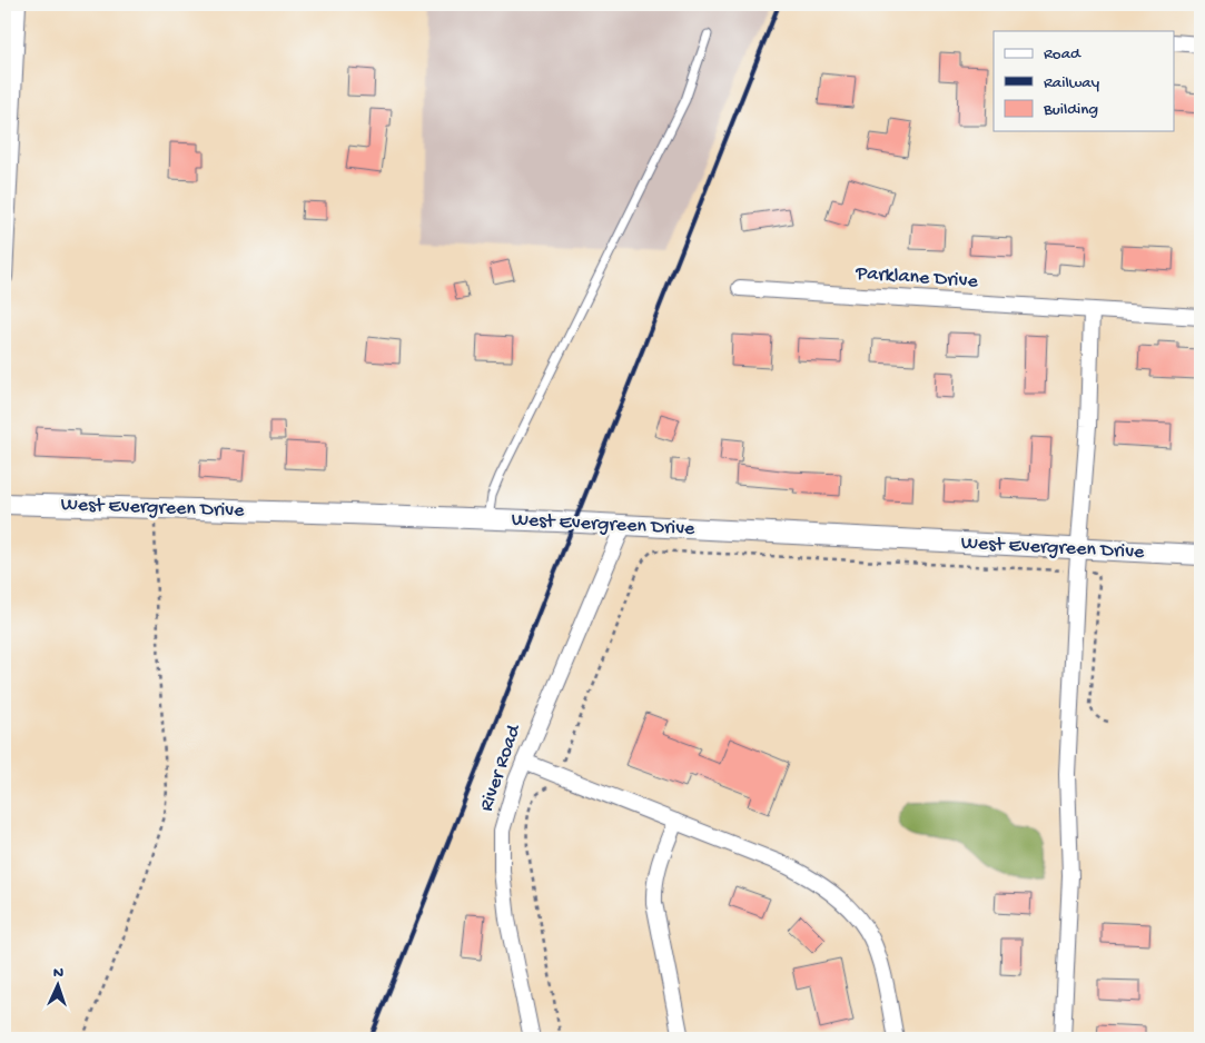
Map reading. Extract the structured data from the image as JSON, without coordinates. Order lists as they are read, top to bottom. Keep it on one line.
{"streets":{"street":["Parklane Drive","West Evergreen Drive","River Road"]},"crossings":[["West Evergreen Drive","River Road"]],"legend":["Road","Railway","Building"],"north":"top"}
